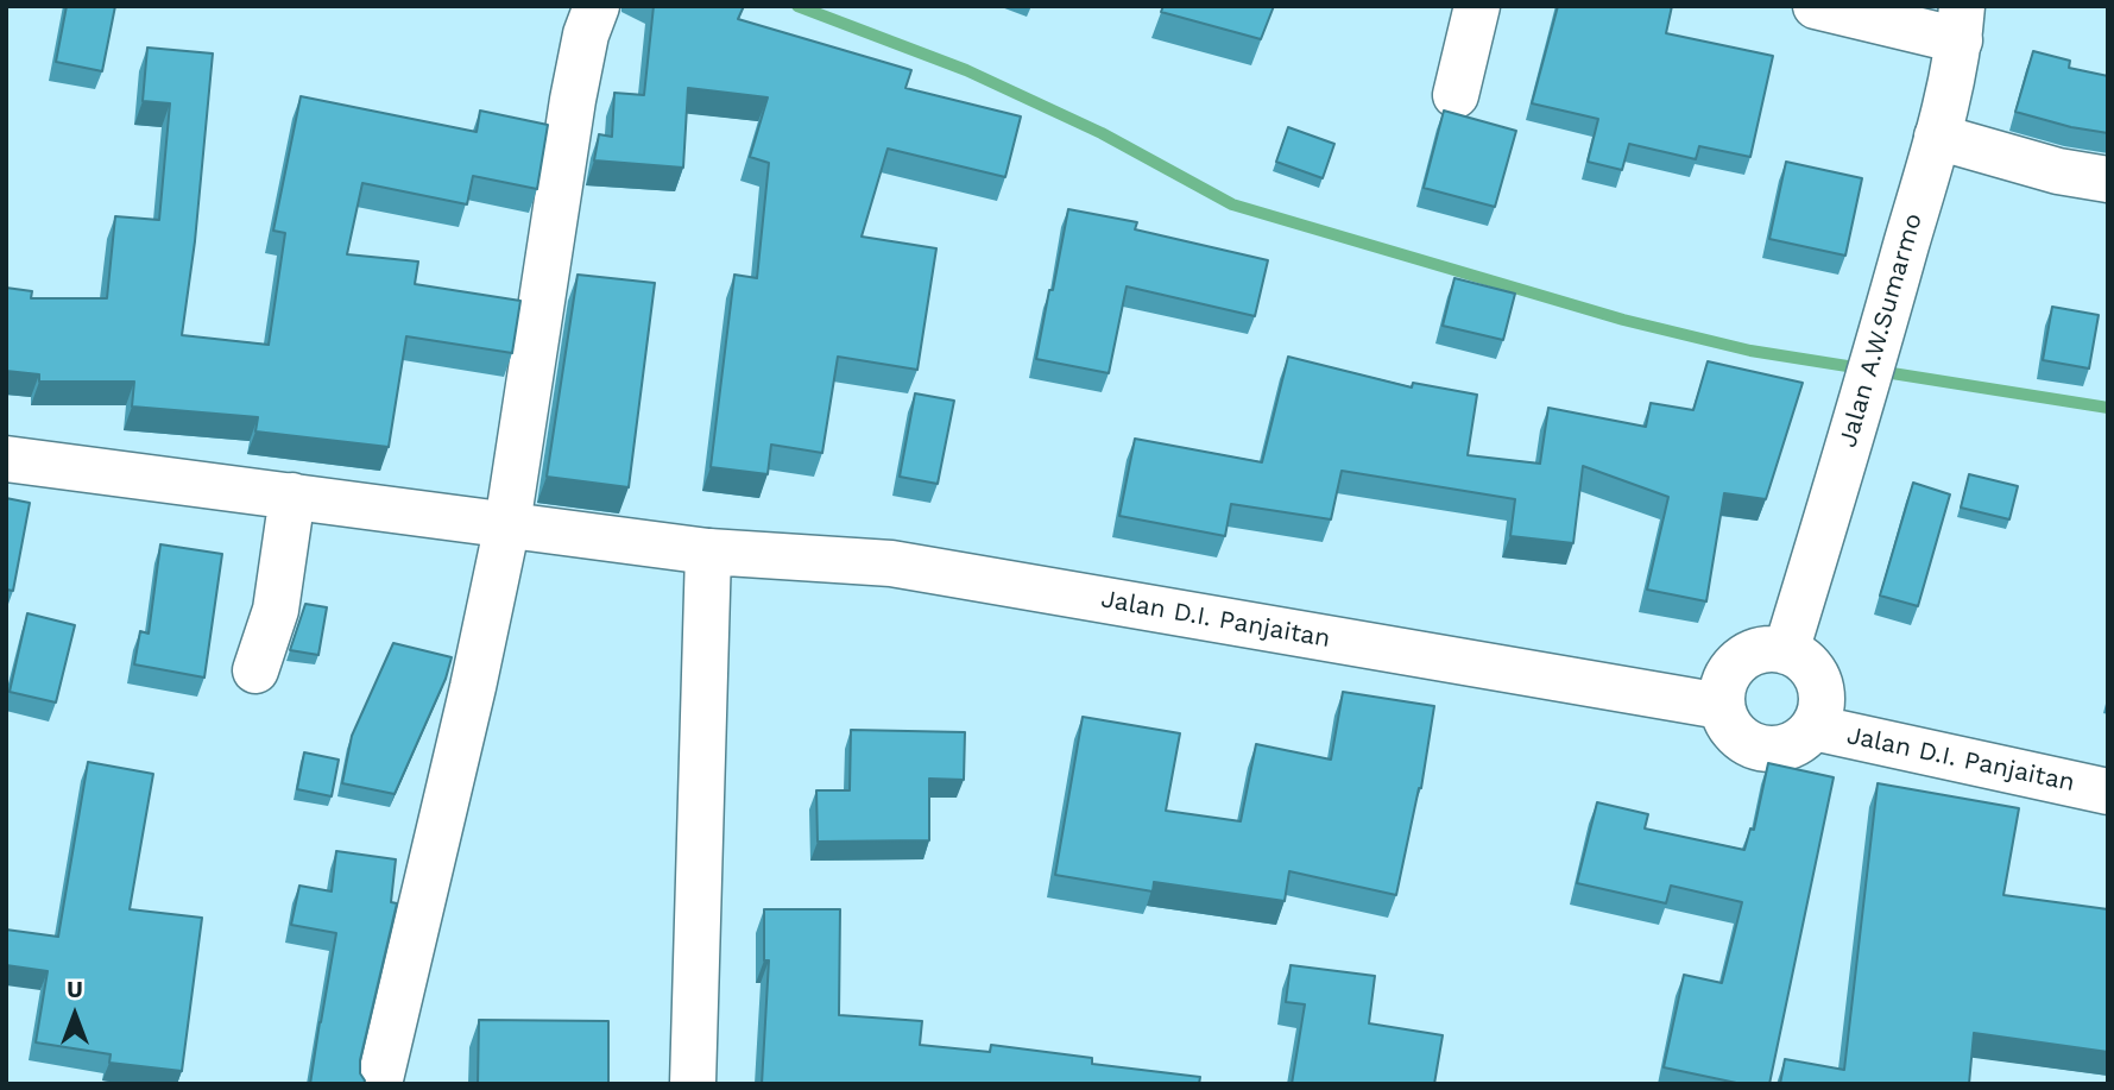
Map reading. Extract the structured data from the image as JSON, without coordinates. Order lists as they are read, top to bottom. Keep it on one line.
{"streets":{"main road":["Jalan A.W.Sumarmo","Jalan D.I. Panjaitan"]},"crossings":[["Jalan A.W.Sumarmo","Jalan D.I. Panjaitan"]],"north":"top"}
